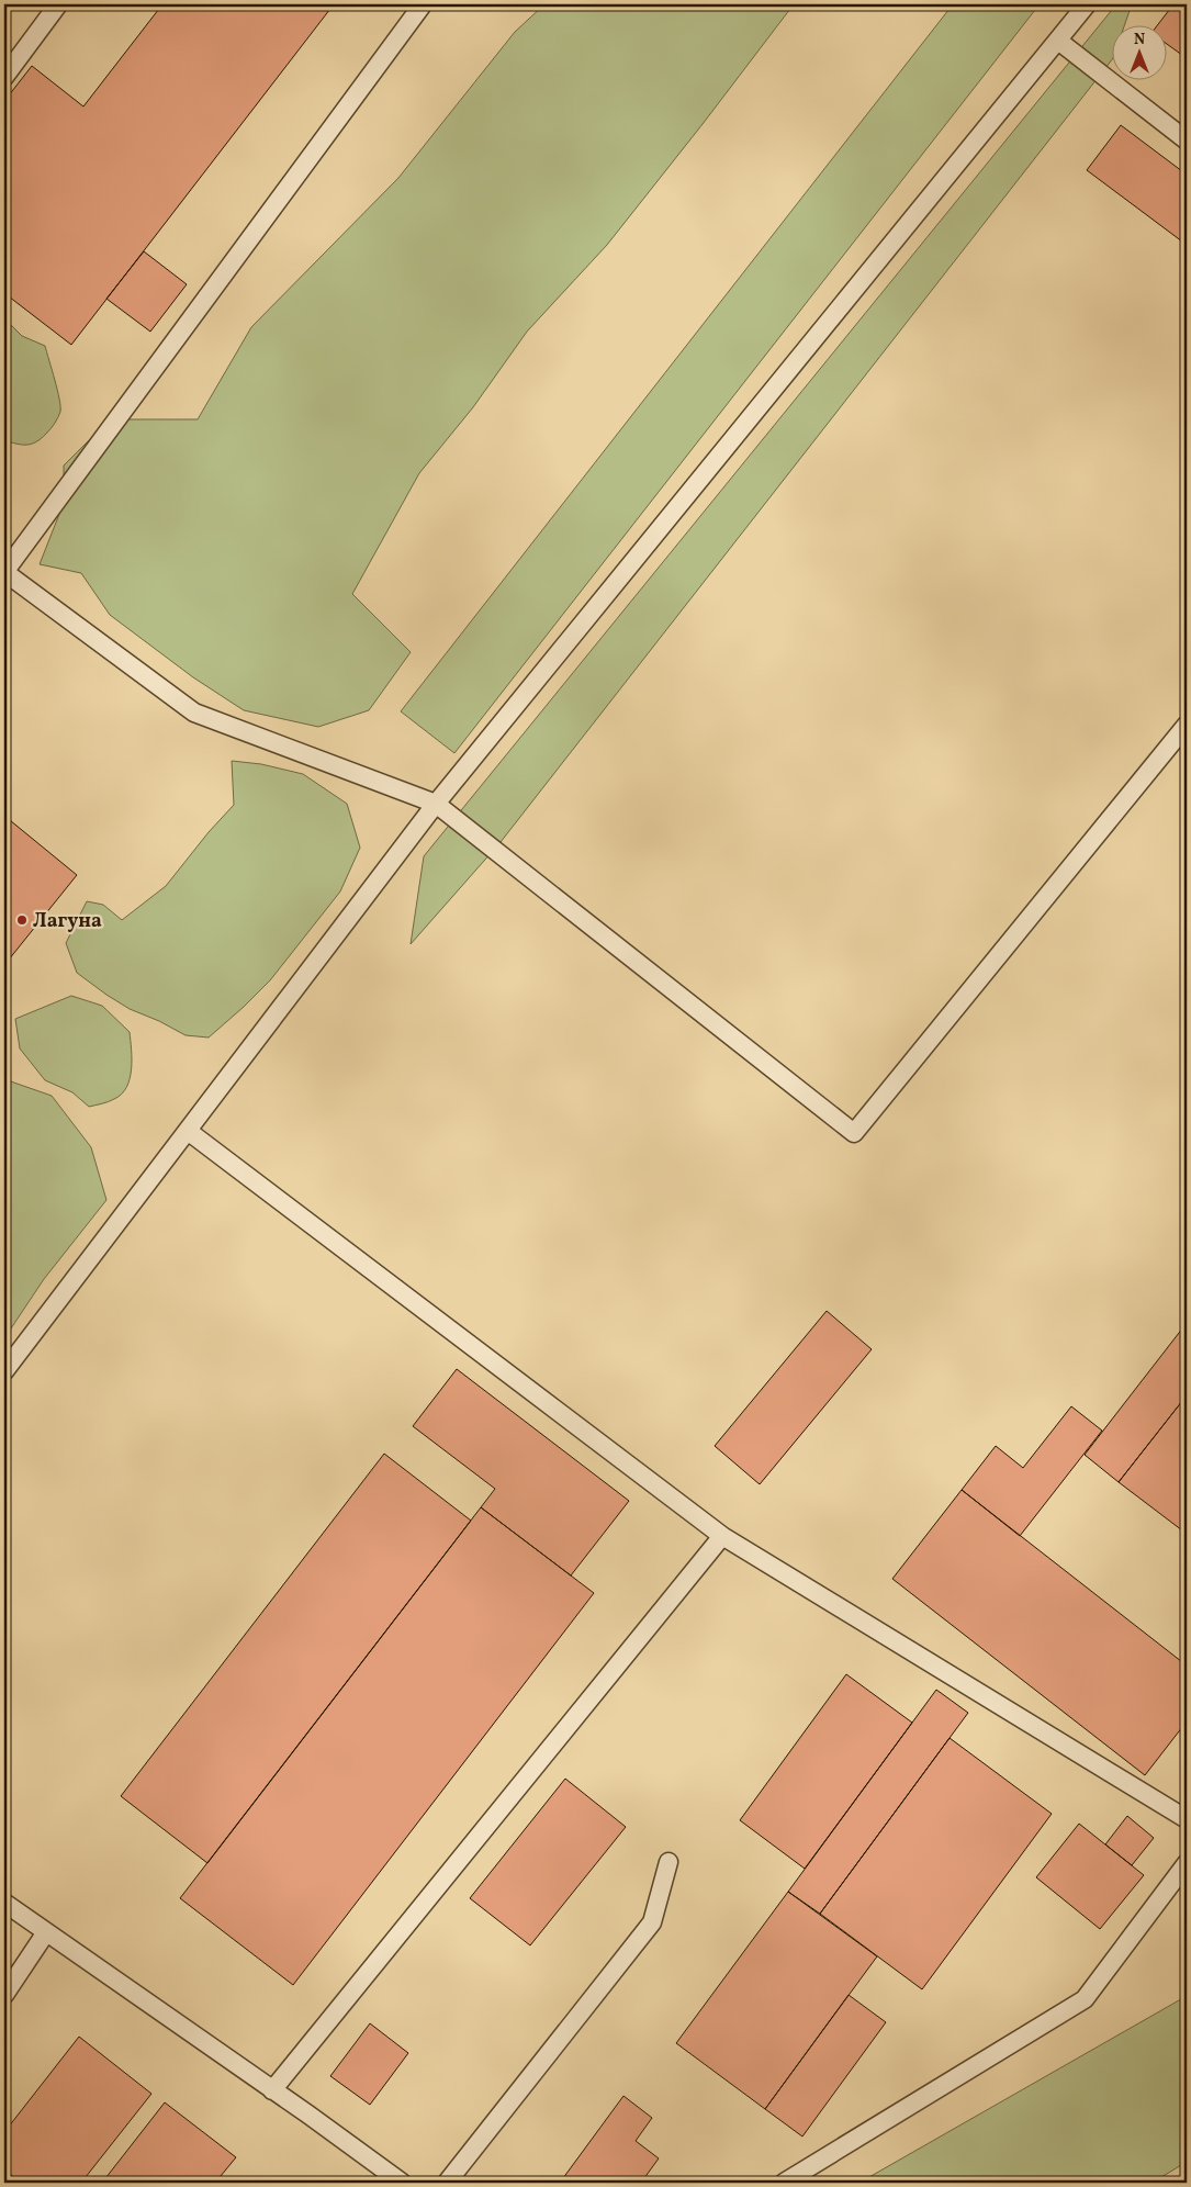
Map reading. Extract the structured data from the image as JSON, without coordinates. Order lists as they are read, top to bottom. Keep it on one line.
{"places":["Лагуна"],"north":"top"}
